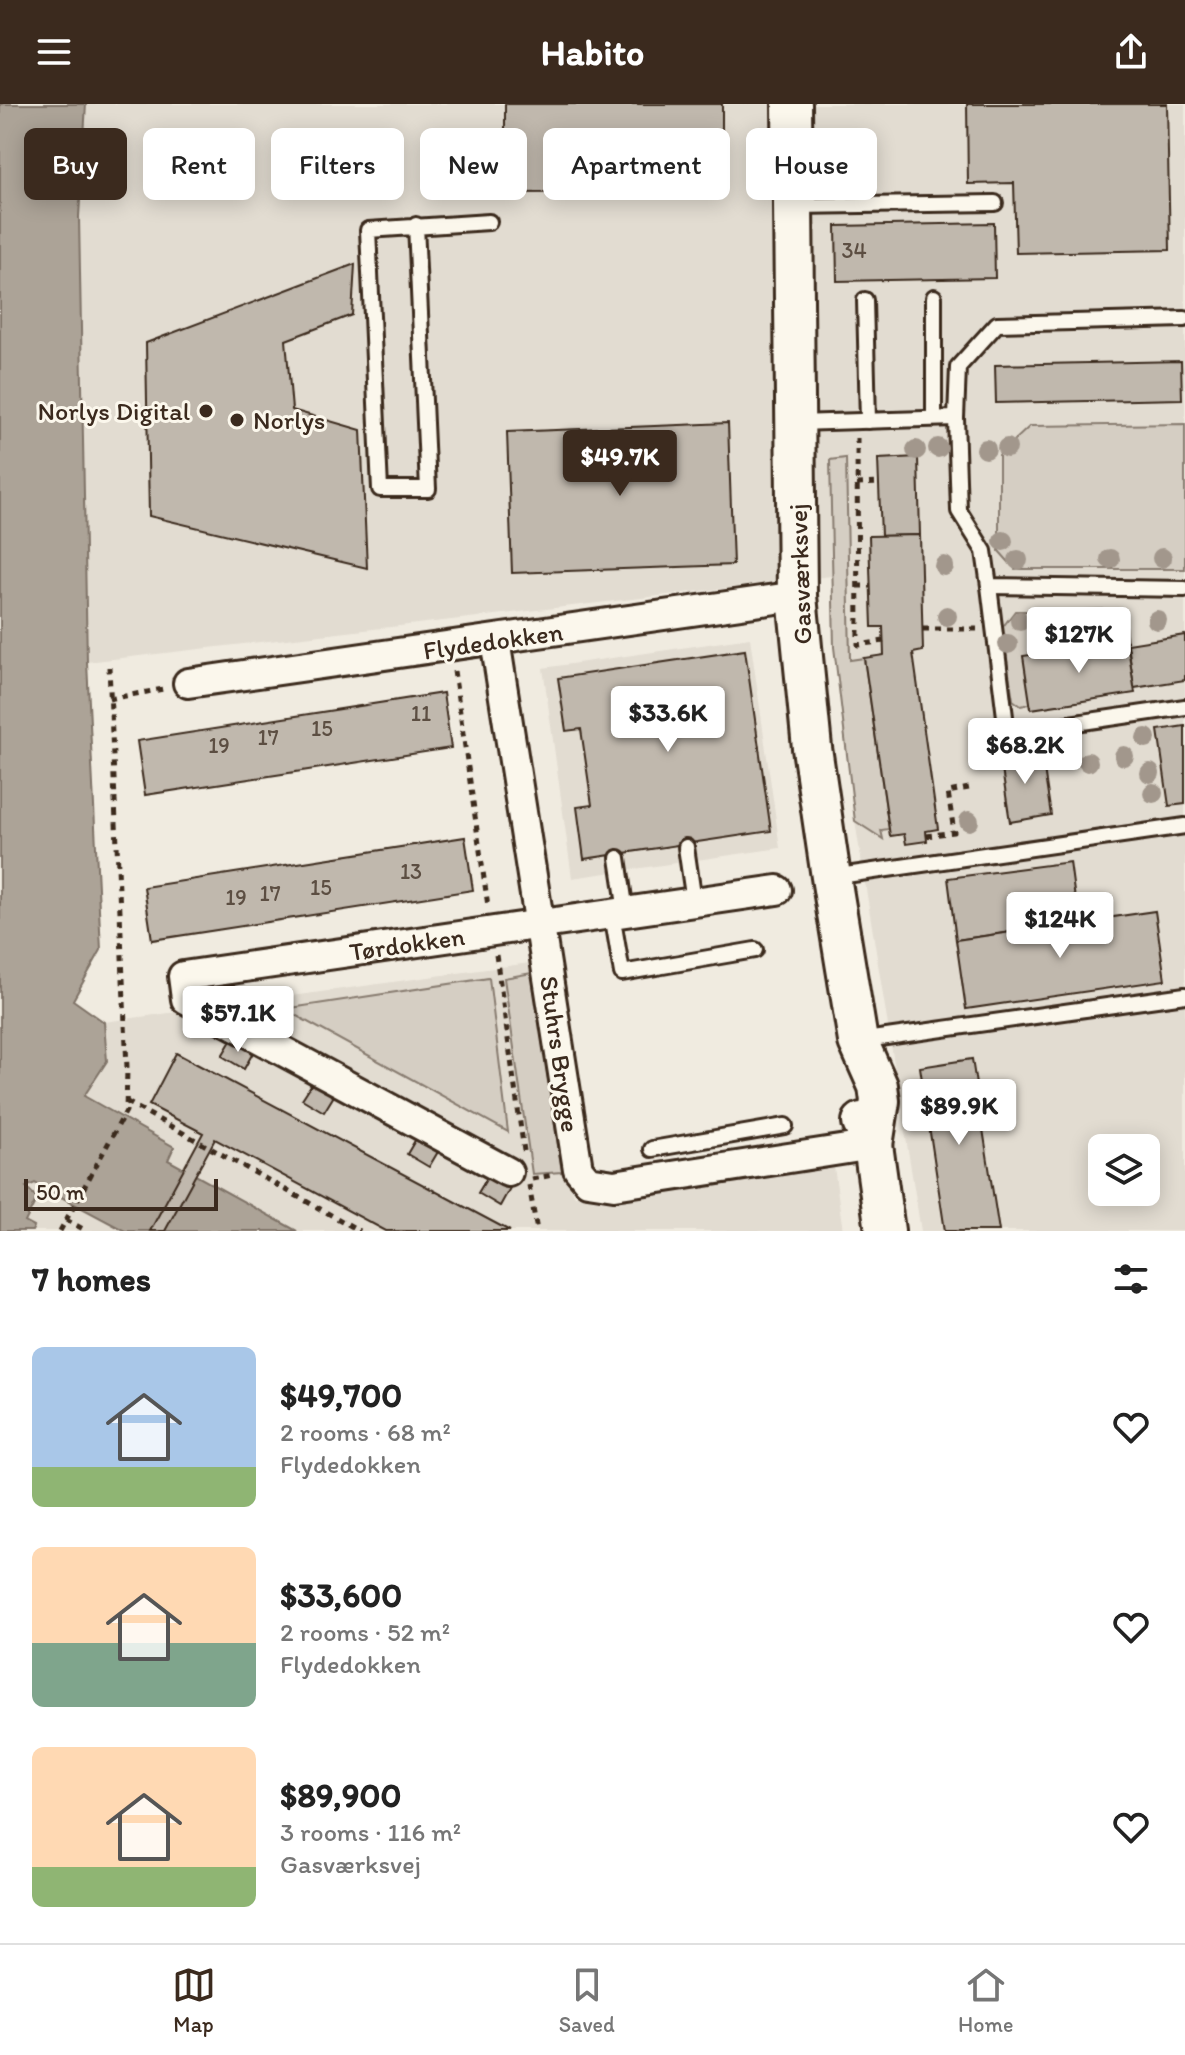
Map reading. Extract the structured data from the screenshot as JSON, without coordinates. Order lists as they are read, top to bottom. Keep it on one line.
{"streets":{"street":["Gasværksvej","Flydedokken","Tørdokken","Stuhrs Brygge"]},"crossings":[["Gasværksvej","Flydedokken"],["Gasværksvej","Stuhrs Brygge"],["Flydedokken","Stuhrs Brygge"],["Tørdokken","Stuhrs Brygge"]],"places":["Norlys Digital","Norlys"],"house_numbers":["34","11","15","17","19","13","15","17","19"],"scale_bar":"50 m","page":{"header":"Habito","chip":["Buy","Rent","Filters","New","Apartment","House"],"price":["$49.7K","$127K","$33.6K","$68.2K","$124K","$57.1K","$89.9K"],"scale":"50 m","heading":"7 homes","list":[{"name":"$49,700","note":"2 rooms · 68 m² · Flydedokken"},{"name":"$33,600","note":"2 rooms · 52 m² · Flydedokken"},{"name":"$89,900","note":"3 rooms · 116 m² · Gasværksvej"}],"tabs":["Map","Saved","Home"]}}
